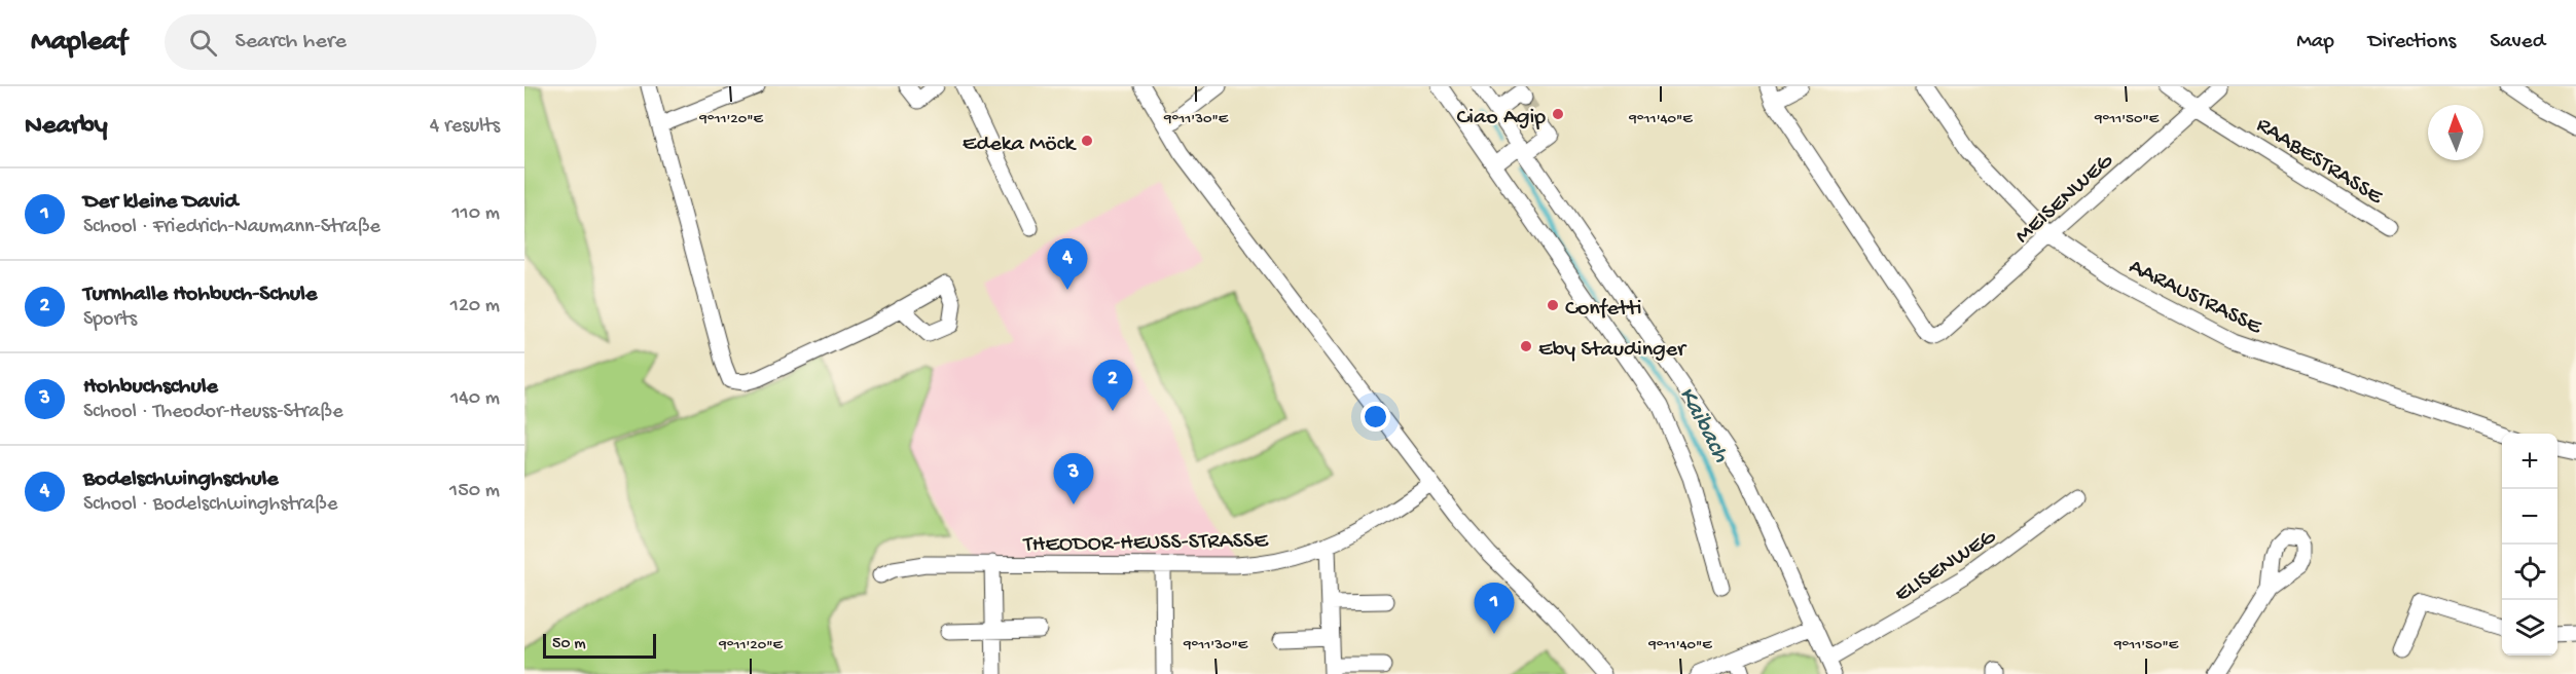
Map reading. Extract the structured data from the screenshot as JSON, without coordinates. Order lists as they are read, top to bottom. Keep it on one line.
{"streets":{"street":["RAABESTRASSE","MEISENWEG","AARAUSTRASSE","THEODOR-HEUSS-STRASSE","ELISENWEG"]},"crossings":[["RAABESTRASSE","MEISENWEG"],["MEISENWEG","AARAUSTRASSE"]],"water":["Kaibach"],"places":["Ciao Agip","Edeka Möck","Confetti","Eby Staudinger"],"scale_bar":"50 m","north":"top","page":{"header":"Mapleaf","search":"Search here","nav":["Map","Directions","Saved"],"heading":["Nearby","4 results"],"list":[{"mark":"1","name":"Der kleine David","note":"School · Friedrich-Naumann-Straße","value":"110 m"},{"mark":"2","name":"Turnhalle Hohbuch-Schule","note":"Sports","value":"120 m"},{"mark":"3","name":"Hohbuchschule","note":"School · Theodor-Heuss-Straße","value":"140 m"},{"mark":"4","name":"Bodelschwinghschule","note":"School · Bodelschwinghstraße","value":"150 m"}],"pins":["4","2","3","1"],"map_buttons":["+","−"],"scale":"50 m"},"coordinates":["9°11'20\"E","9°11'30\"E","9°11'40\"E","9°11'50\"E"]}
